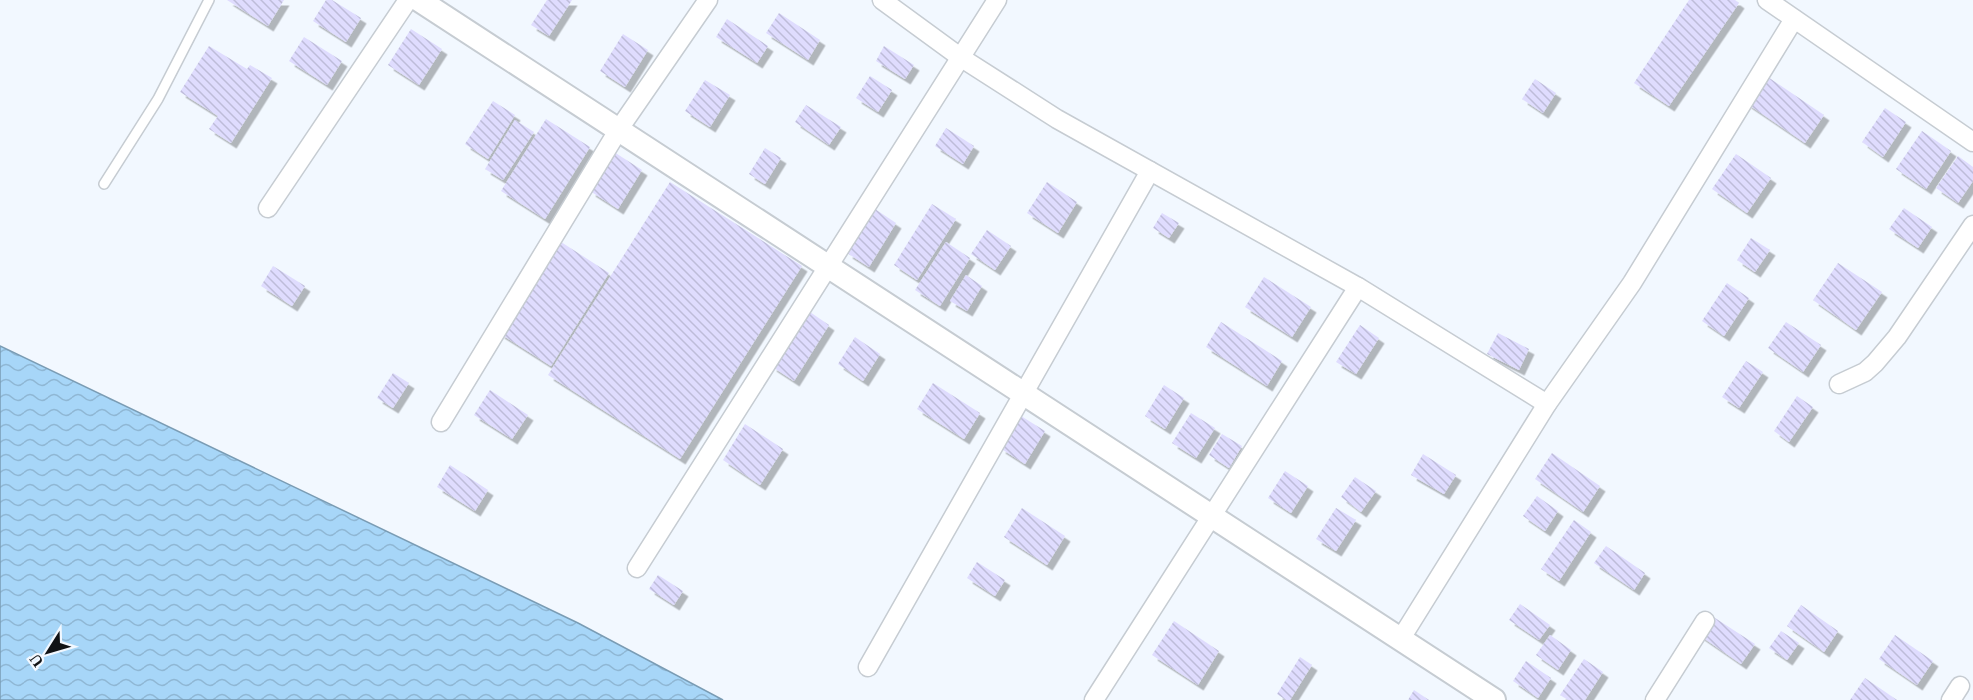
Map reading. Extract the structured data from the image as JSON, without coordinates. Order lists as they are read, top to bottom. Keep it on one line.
{"north":"bottom left"}
